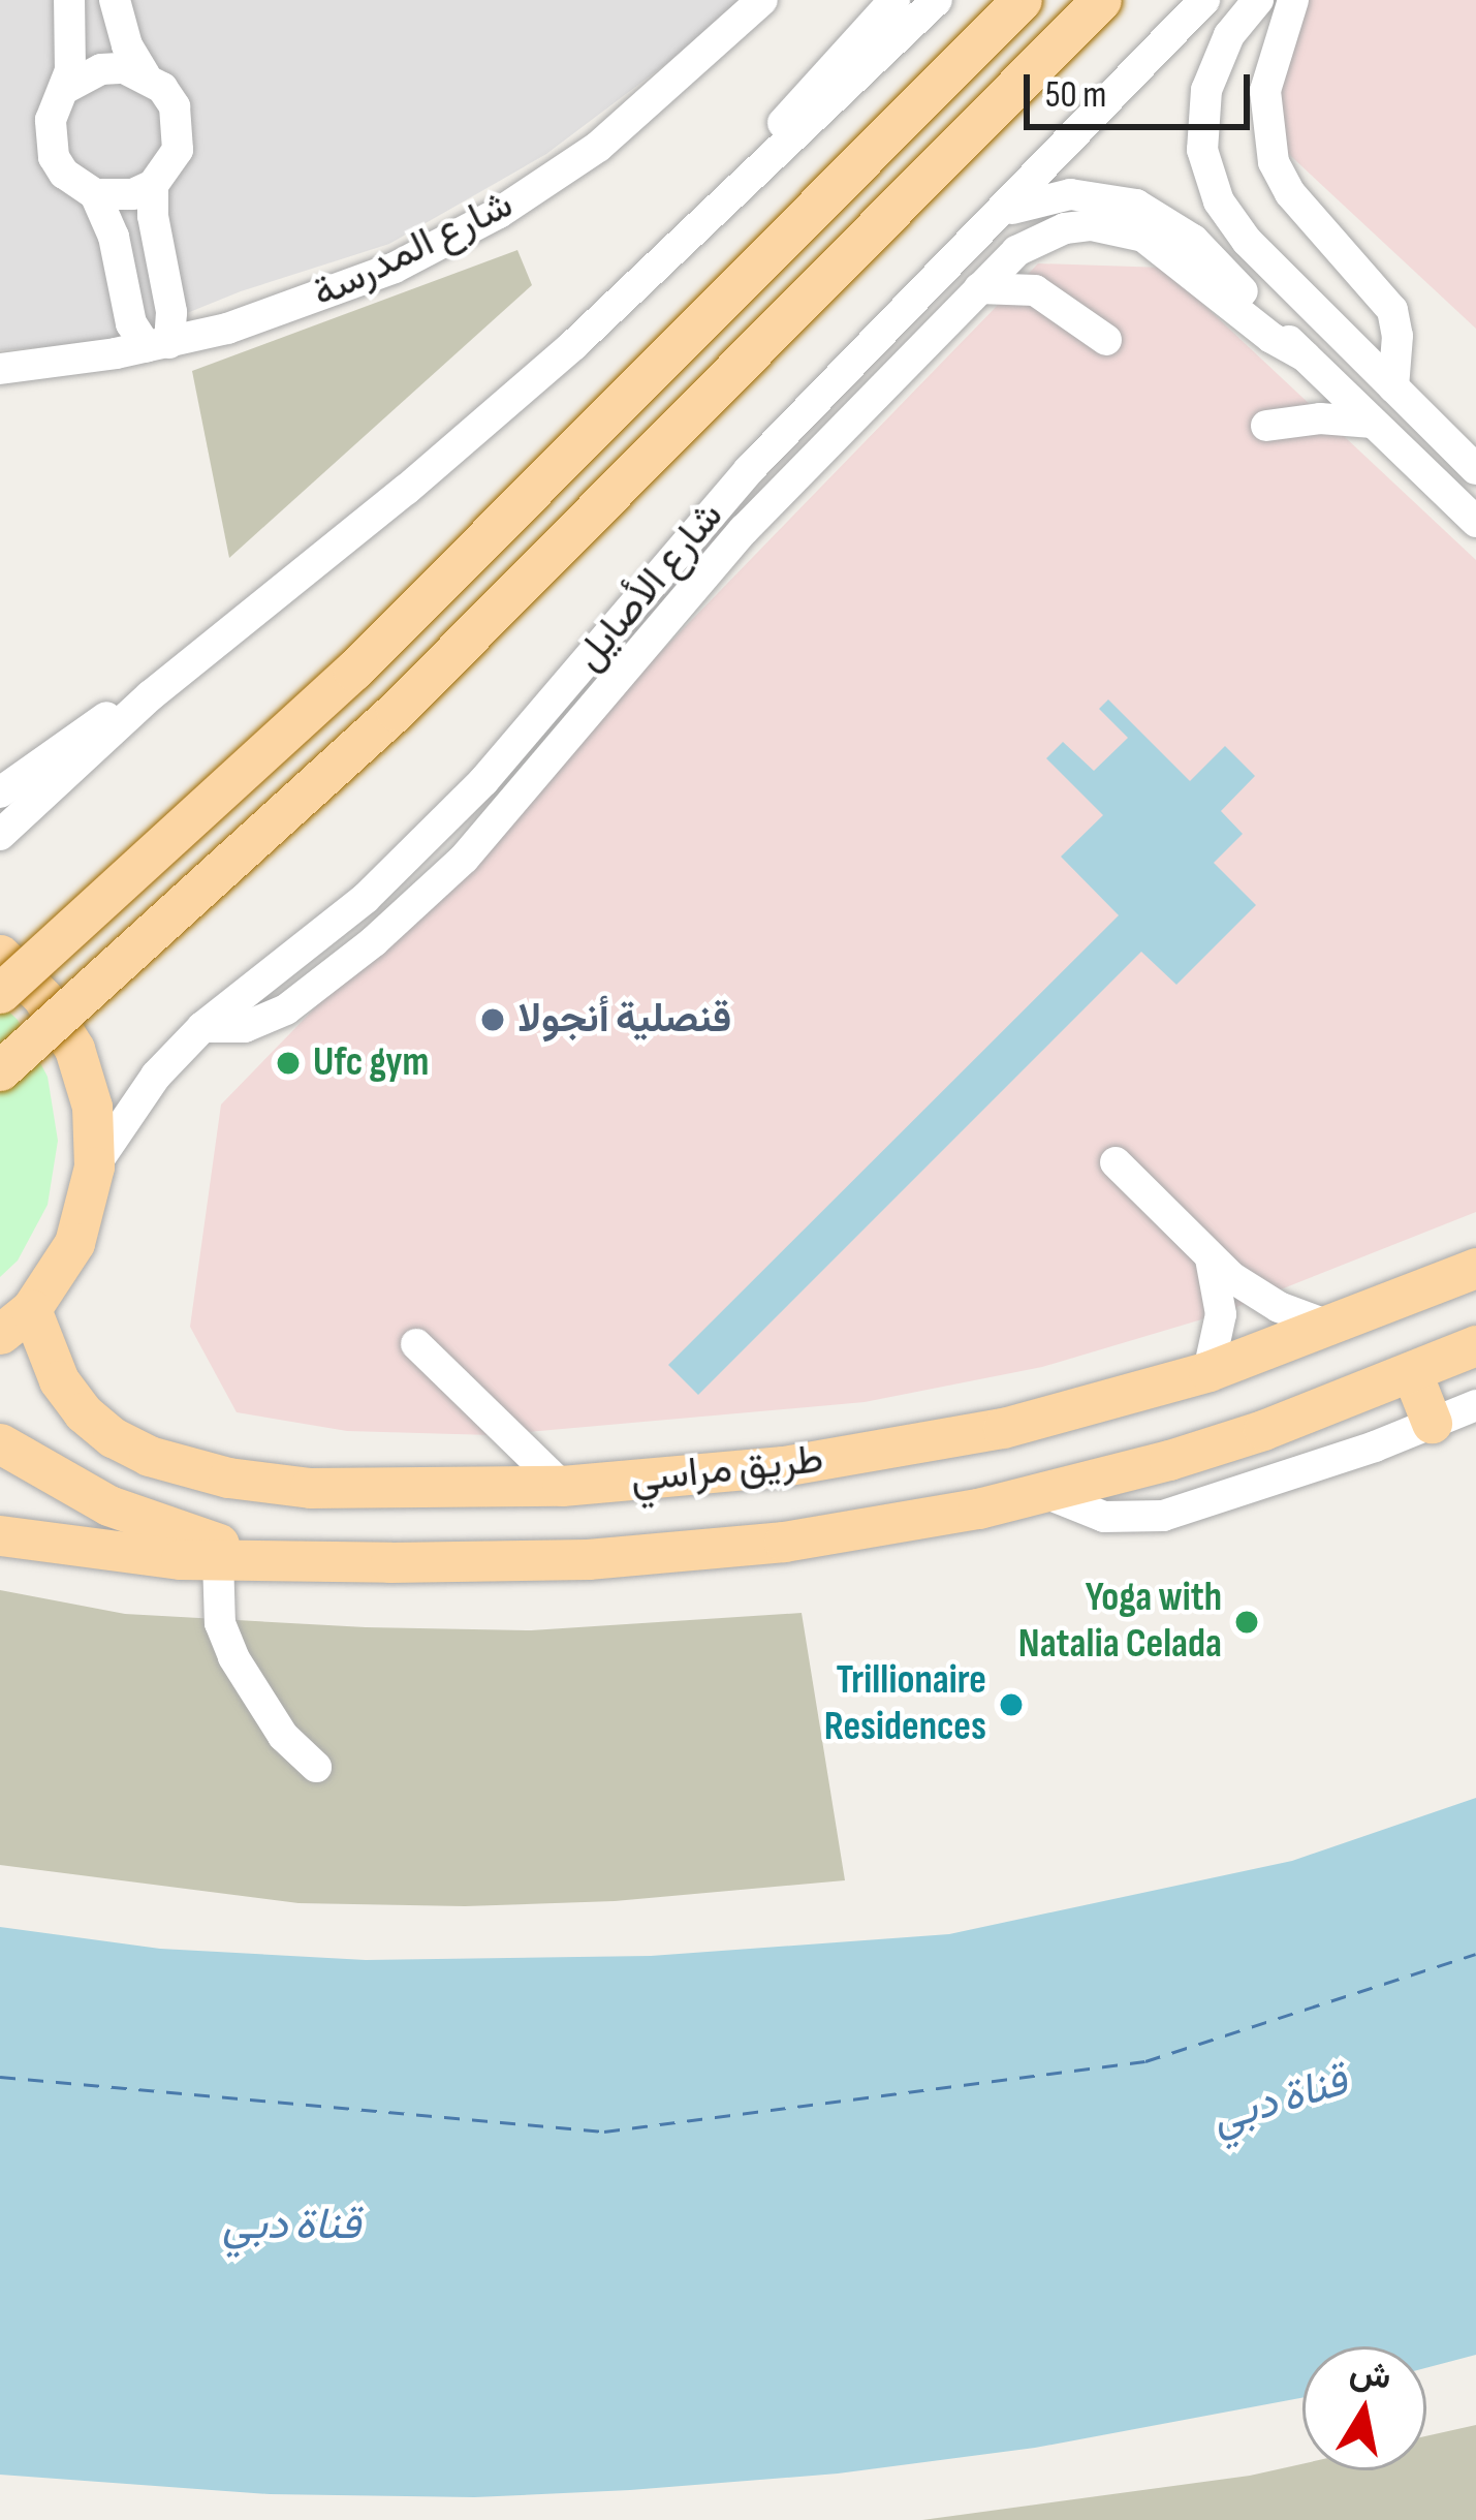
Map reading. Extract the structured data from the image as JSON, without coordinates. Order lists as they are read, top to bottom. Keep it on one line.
{"streets":{"main road":["شارع الأصايل","طريق مراسي"],"street":["شارع المدرسة"]},"water":["قناة دبي"],"places":["قنصلية أنجولا","Ufc gym","Yoga with Natalia Celada","Trillionaire Residences"],"scale_bar":"50 m","north":"top"}
